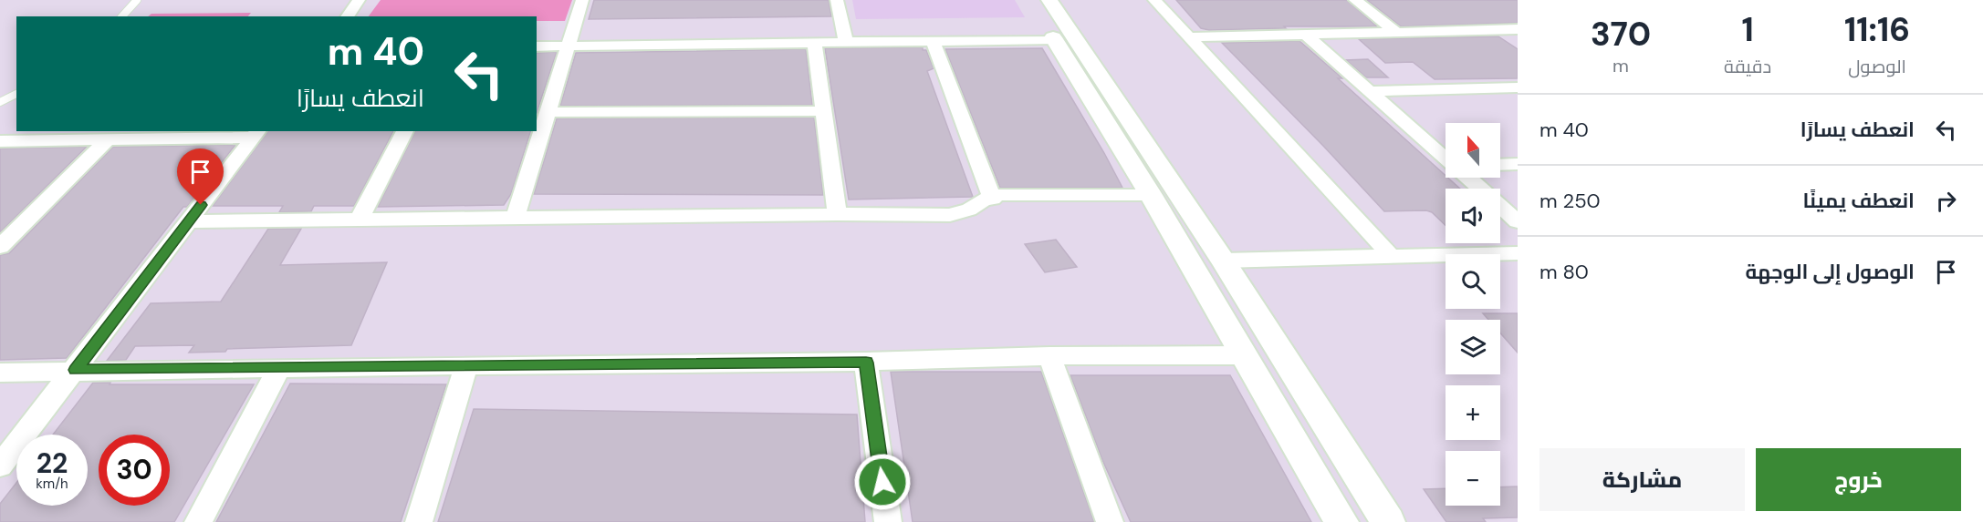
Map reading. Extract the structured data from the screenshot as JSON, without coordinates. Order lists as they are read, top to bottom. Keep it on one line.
{"north":"top","page":{"eta":["11:16","الوصول","1","دقيقة","370","m"],"turn":["40 m","انعطف يسارًا"],"list":[{"name":"انعطف يسارًا","value":"40 m"},{"name":"انعطف يمينًا","value":"250 m"},{"name":"الوصول إلى الوجهة","value":"80 m"}],"map_buttons":["+","−"],"speed":"22 km/h","limit":"30","buttons":["خروج","مشاركة"]}}
